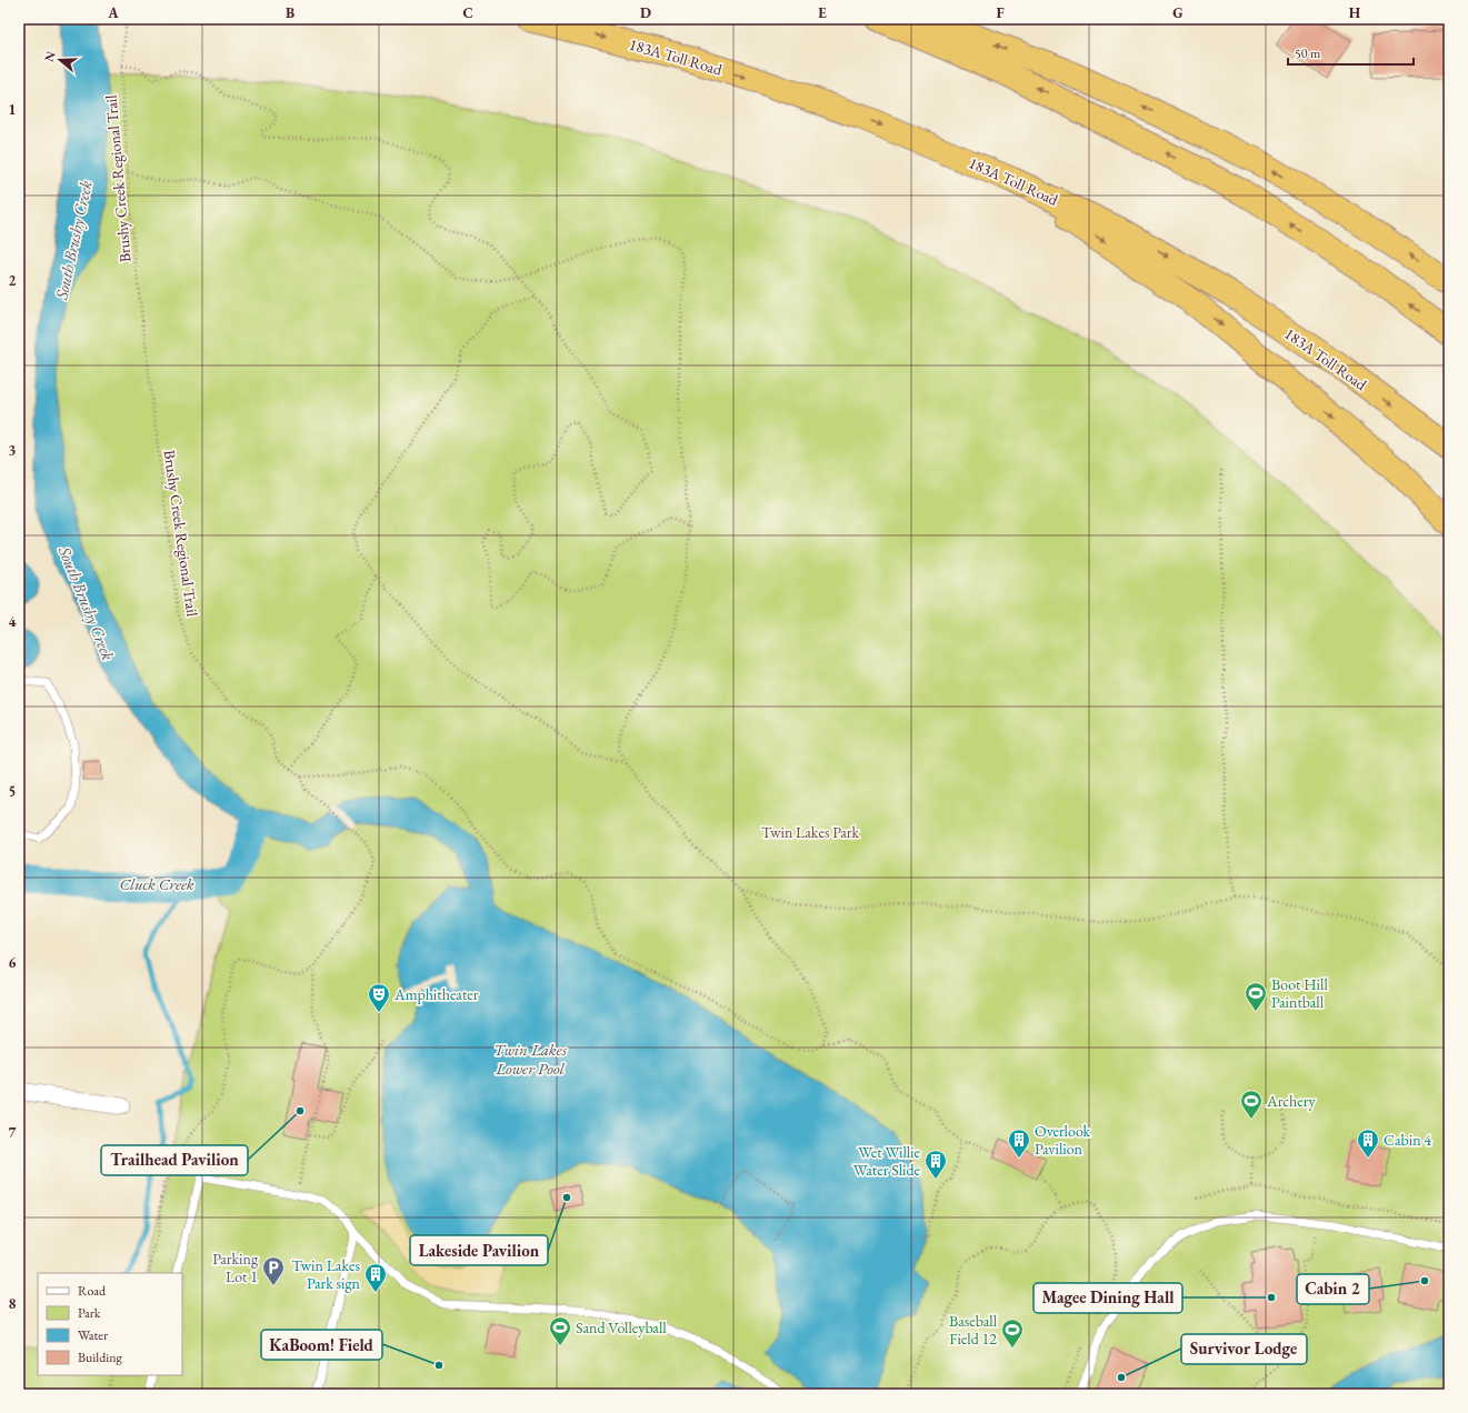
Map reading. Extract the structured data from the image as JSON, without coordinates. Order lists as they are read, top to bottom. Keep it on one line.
{"streets":{"highway":["183A Toll Road"],"path":["Brushy Creek Regional Trail"]},"water":["South Brushy Creek","Cluck Creek","Twin Lakes Lower Pool"],"parks":["Twin Lakes Park"],"places":{"sports":["Boot Hill Paintball","Archery","Sand Volleyball","Baseball Field 12"],"theatre":["Amphitheater"],"other":["Trailhead Pavilion","Lakeside Pavilion","Cabin 2","Magee Dining Hall","KaBoom! Field","Survivor Lodge"],"building":["Overlook Pavilion","Cabin 4","Wet Willie Water Slide","Twin Lakes Park sign"],"parking":["Parking Lot 1"]},"legend":["Road","Park","Water","Building"],"scale_bar":"50 m","north":"left","grid":{"columns":["A","B","C","D","E","F","G","H"],"rows":["1","2","3","4","5","6","7","8"]}}
